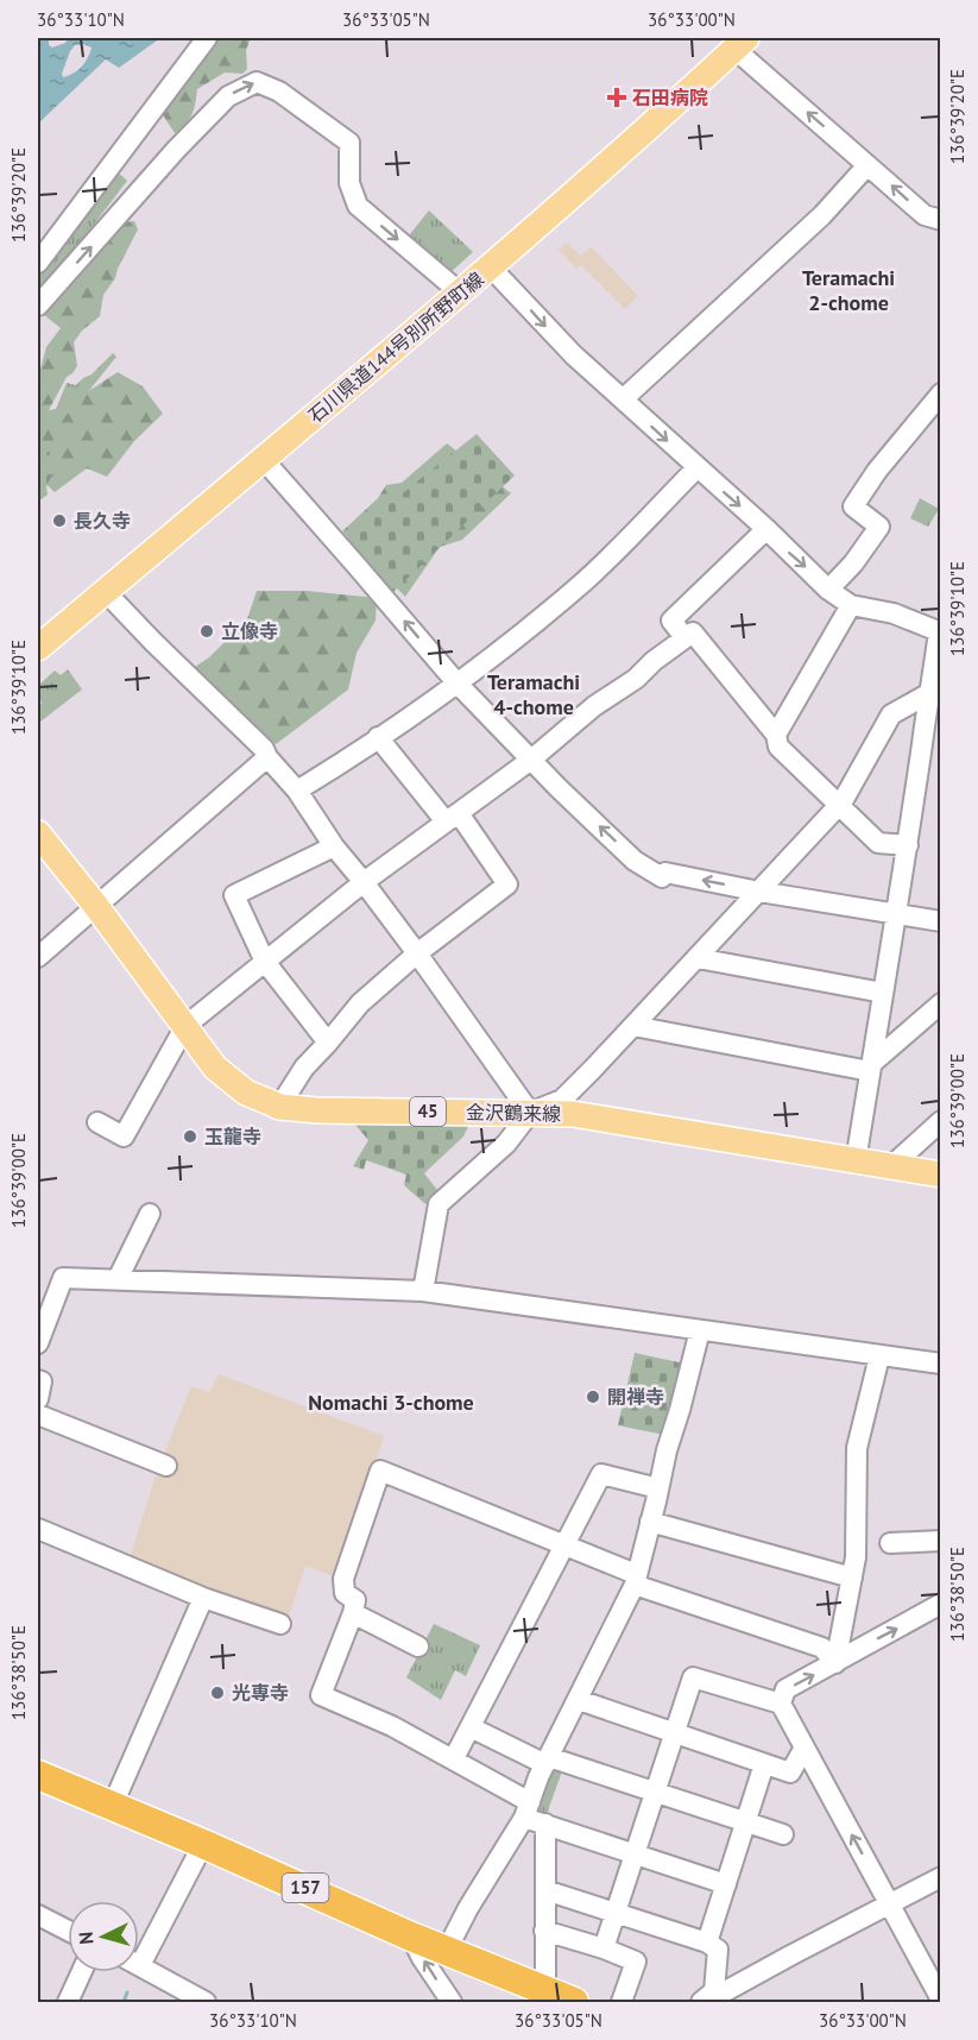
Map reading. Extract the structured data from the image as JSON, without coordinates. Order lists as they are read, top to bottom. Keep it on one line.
{"streets":{"highway":["157"],"main road":["石川県道144号別所野町線","45","金沢鶴来線"]},"districts":["Teramachi 2-chome","Teramachi 4-chome","Nomachi 3-chome"],"places":{"health":["石田病院"],"other":["長久寺","立像寺","玉龍寺","開禅寺","光専寺"]},"north":"left","coordinates":["36°33'10\"N","36°33'05\"N","36°33'00\"N","136°39'20\"E","136°39'10\"E","136°39'00\"E","136°38'50\"E"]}
